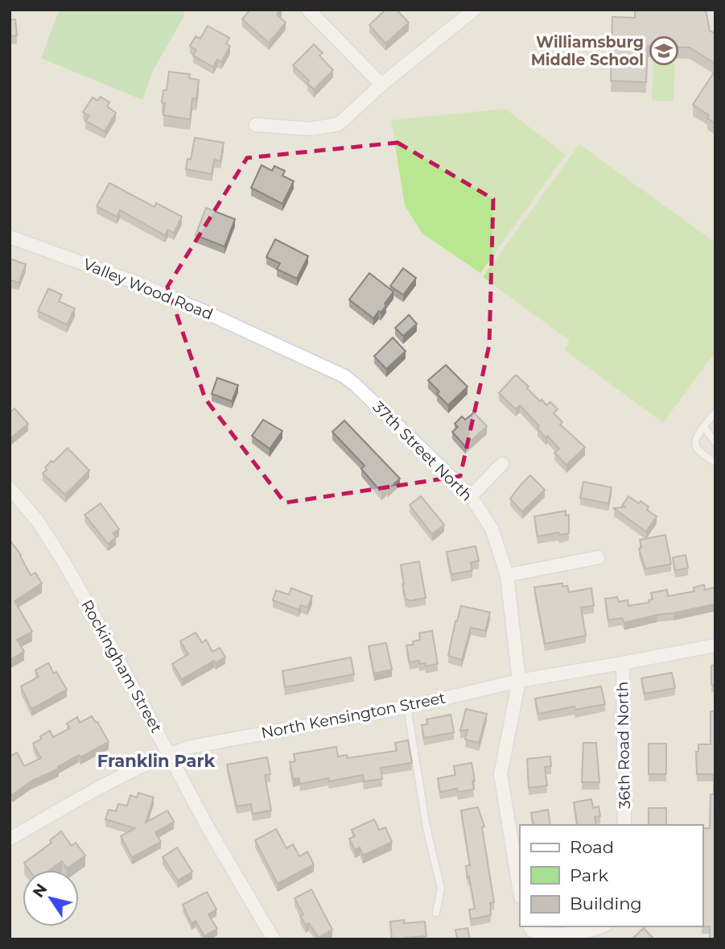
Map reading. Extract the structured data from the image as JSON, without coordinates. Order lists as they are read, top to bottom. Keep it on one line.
{"streets":{"street":["Valley Wood Road","37th Street North","Rockingham Street","North Kensington Street","36th Road North"]},"crossings":[["Valley Wood Road","37th Street North"],["37th Street North","North Kensington Street"],["Rockingham Street","North Kensington Street"],["North Kensington Street","36th Road North"]],"districts":["Franklin Park"],"places":{"school or university":["Williamsburg Middle School"]},"legend":["Road","Park","Building"],"north":"top left"}
